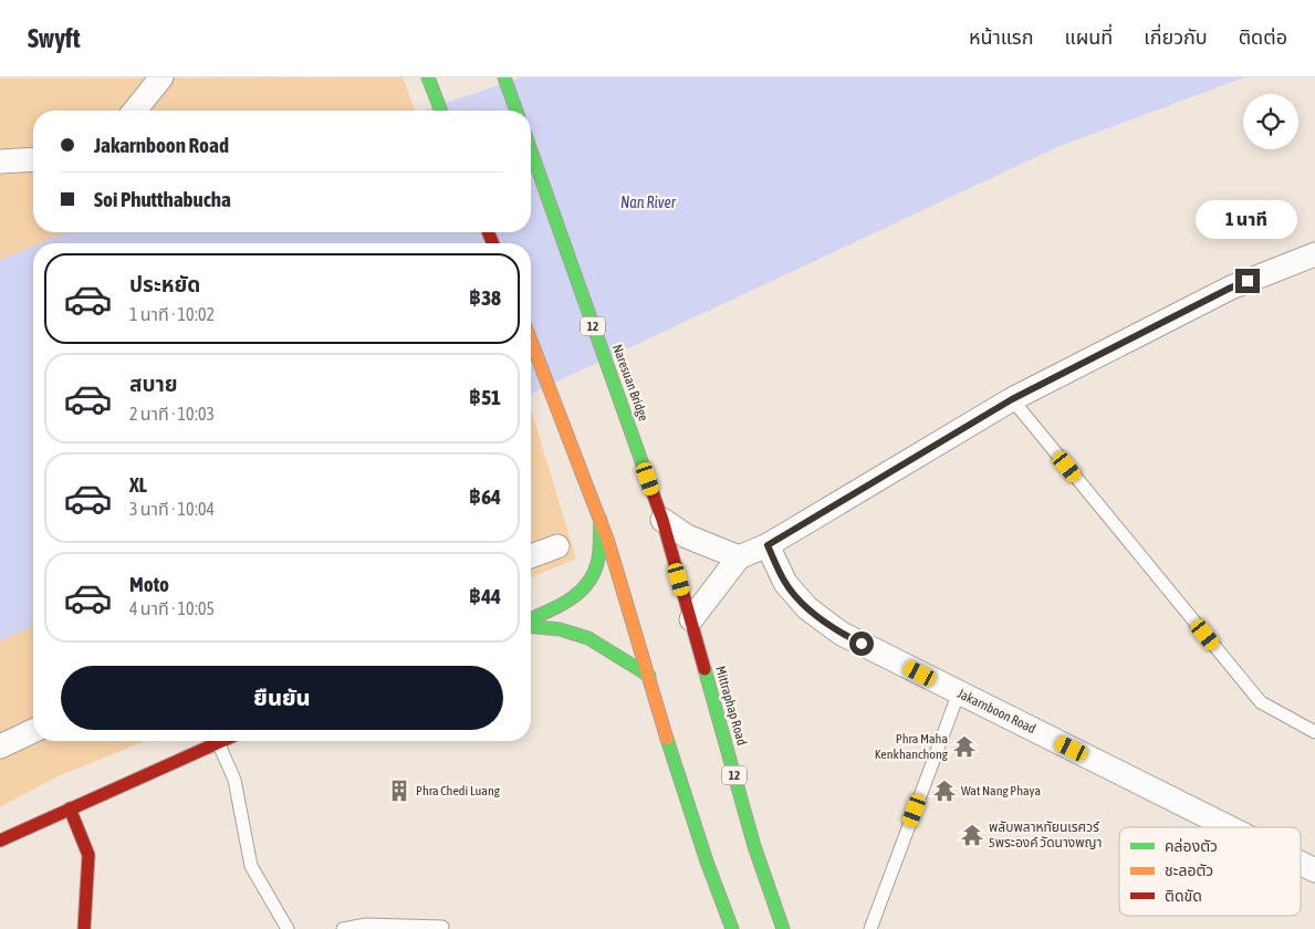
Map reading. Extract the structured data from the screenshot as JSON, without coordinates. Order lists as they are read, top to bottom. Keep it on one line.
{"streets":{"main road":["12","Naresuan Bridge","Mittraphap Road"],"street":["Jakarnboon Road"]},"crossings":[["Naresuan Bridge","Mittraphap Road"]],"water":["Nan River"],"places":{"temple":["Phra Maha Kenkhanchong","Wat Nang Phaya","พลับพลาหทัยนเรศวร์ 5พระองค์ วัดนางพญา"],"building":["Phra Chedi Luang"]},"legend":["คล่องตัว","ชะลอตัว","ติดขัด"],"page":{"header":"Swyft","nav":["หน้าแรก","แผนที่","เกี่ยวกับ","ติดต่อ"],"banner":["Jakarnboon Road","Soi Phutthabucha"],"bubble":"1 นาที","list":[{"name":"ประหยัด","note":"1 นาที · 10:02","value":"฿38"},{"name":"สบาย","note":"2 นาที · 10:03","value":"฿51"},{"name":"XL","note":"3 นาที · 10:04","value":"฿64"},{"name":"Moto","note":"4 นาที · 10:05","value":"฿44"}],"buttons":"ยืนยัน"}}
